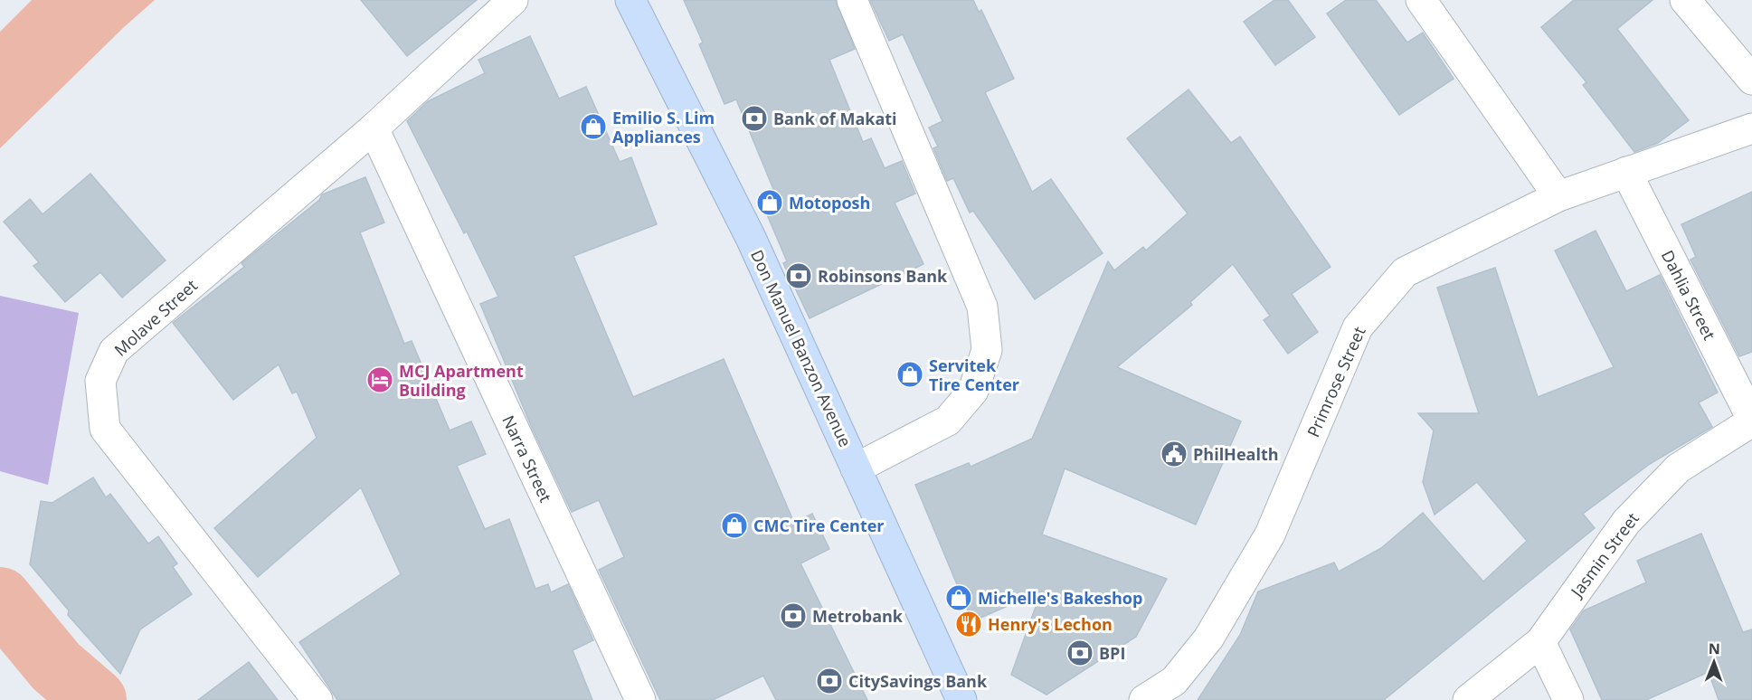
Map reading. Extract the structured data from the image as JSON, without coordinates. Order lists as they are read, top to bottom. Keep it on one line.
{"streets":{"main road":["Don Manuel Banzon Avenue"],"street":["Dahlia Street","Molave Street","Primrose Street","Narra Street","Jasmin Street"]},"crossings":[["Dahlia Street","Primrose Street"],["Dahlia Street","Jasmin Street"],["Molave Street","Narra Street"]],"places":{"bank":["Bank of Makati","Robinsons Bank","Metrobank","BPI","CitySavings Bank"],"shop":["Emilio S. Lim Appliances","Motoposh","Servitek Tire Center","CMC Tire Center","Michelle's Bakeshop"],"hotel":["MCJ Apartment Building"],"public building":["PhilHealth"],"restaurant":["Henry's Lechon"]},"north":"top"}
